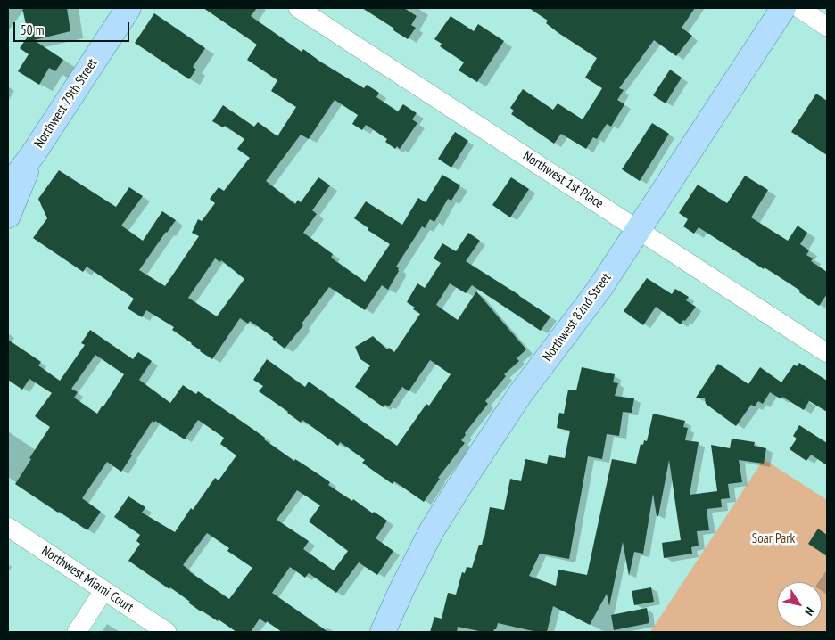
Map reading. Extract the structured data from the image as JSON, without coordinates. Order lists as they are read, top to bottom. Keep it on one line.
{"streets":{"main road":["Northwest 79th Street","Northwest 82nd Street"],"street":["Northwest 1st Place","Northwest Miami Court"]},"crossings":[["Northwest 1st Place","Northwest 82nd Street"]],"parks":["Soar Park"],"scale_bar":"50 m","north":"bottom right"}
